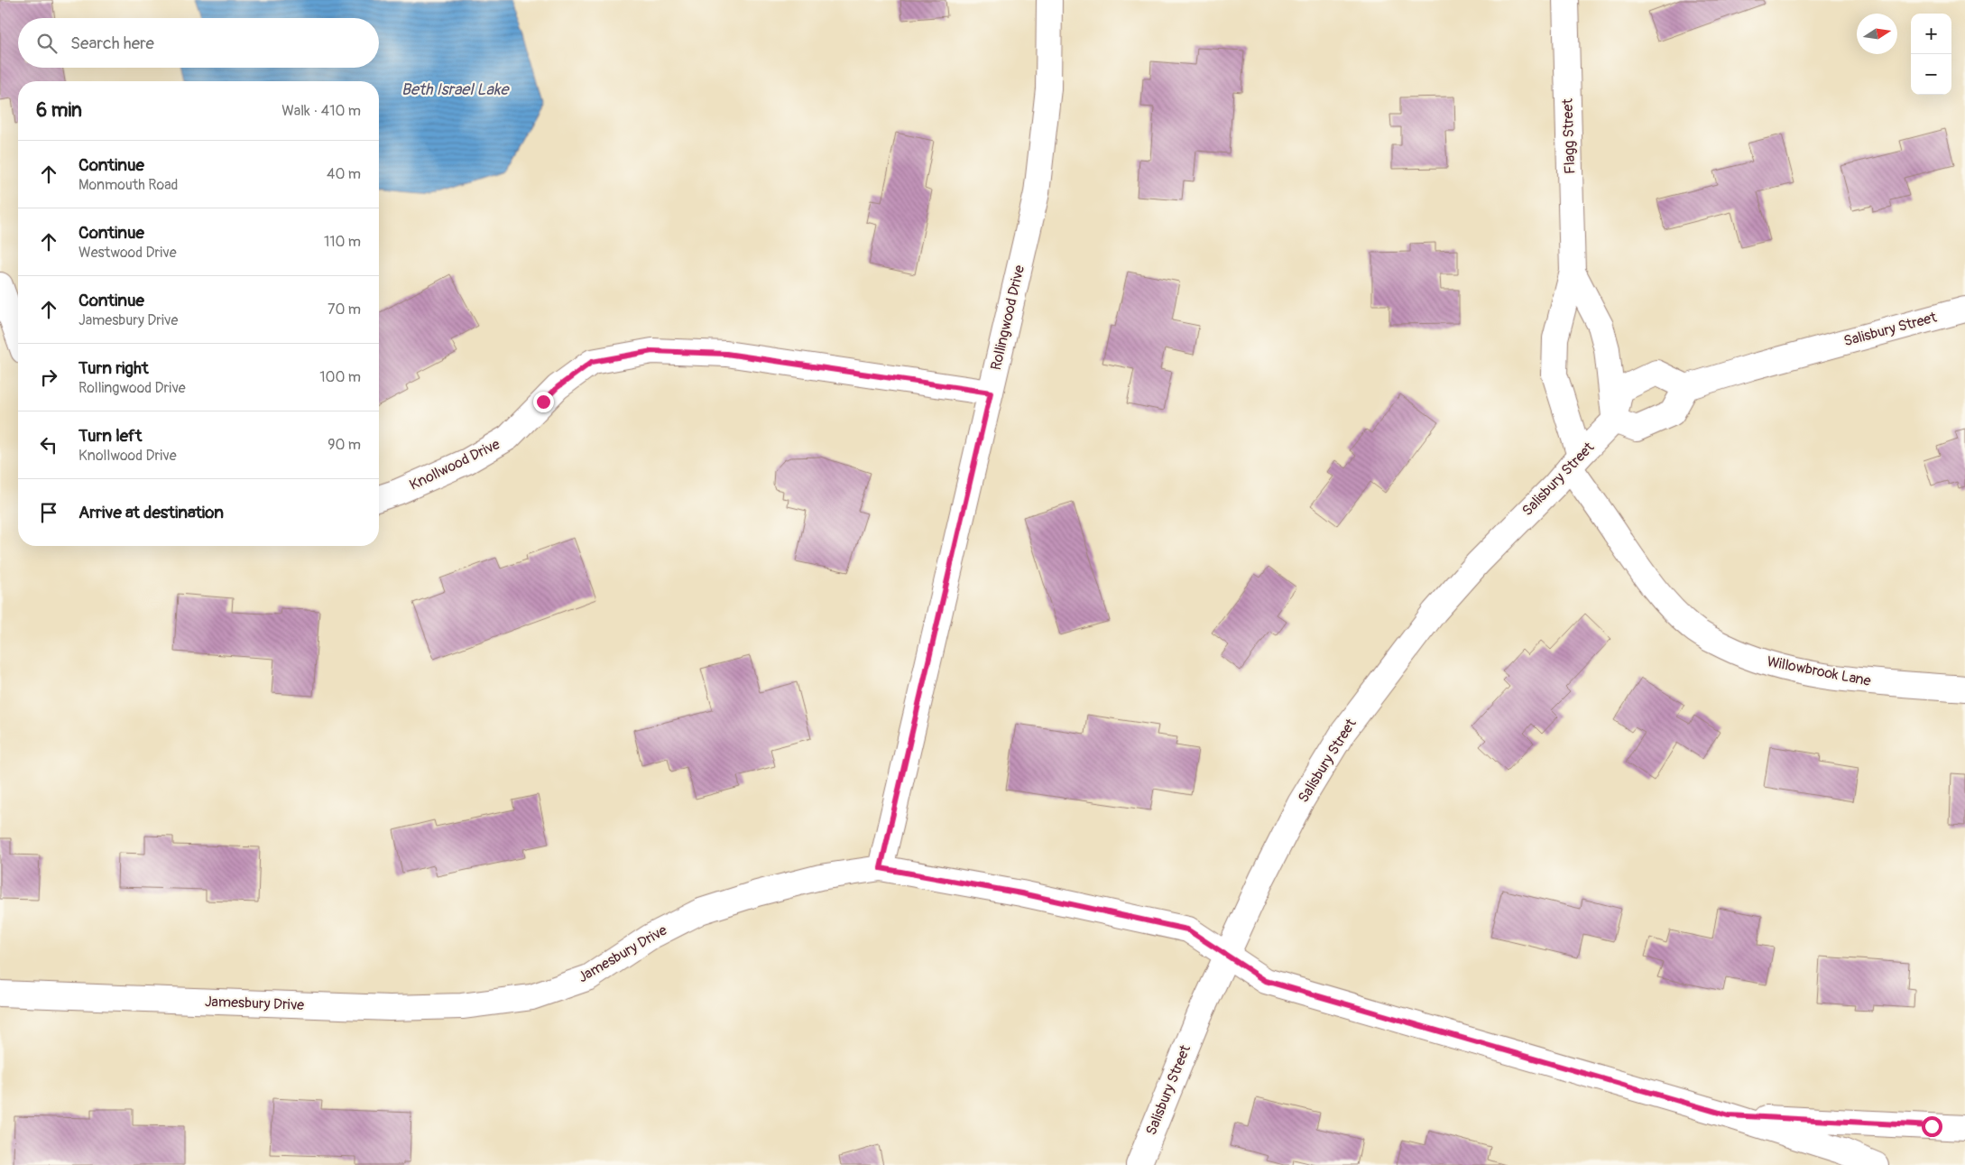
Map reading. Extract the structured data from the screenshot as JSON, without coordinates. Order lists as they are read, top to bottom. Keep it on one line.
{"streets":{"street":["Flagg Street","Rollingwood Drive","Salisbury Street","Knollwood Drive","Willowbrook Lane","Jamesbury Drive"]},"crossings":[["Flagg Street","Salisbury Street"],["Flagg Street","Willowbrook Lane"],["Rollingwood Drive","Knollwood Drive"],["Rollingwood Drive","Jamesbury Drive"],["Salisbury Street","Willowbrook Lane"],["Salisbury Street","Jamesbury Drive"]],"water":["Beth Israel Lake"],"north":"right","page":{"map_buttons":["+","−"],"search":"Search here","heading":["6 min","Walk · 410 m"],"list":[["Continue","Monmouth Road","40 m"],["Continue","Westwood Drive","110 m"],["Continue","Jamesbury Drive","70 m"],["Turn right","Rollingwood Drive","100 m"],["Turn left","Knollwood Drive","90 m"],"Arrive at destination"]}}
